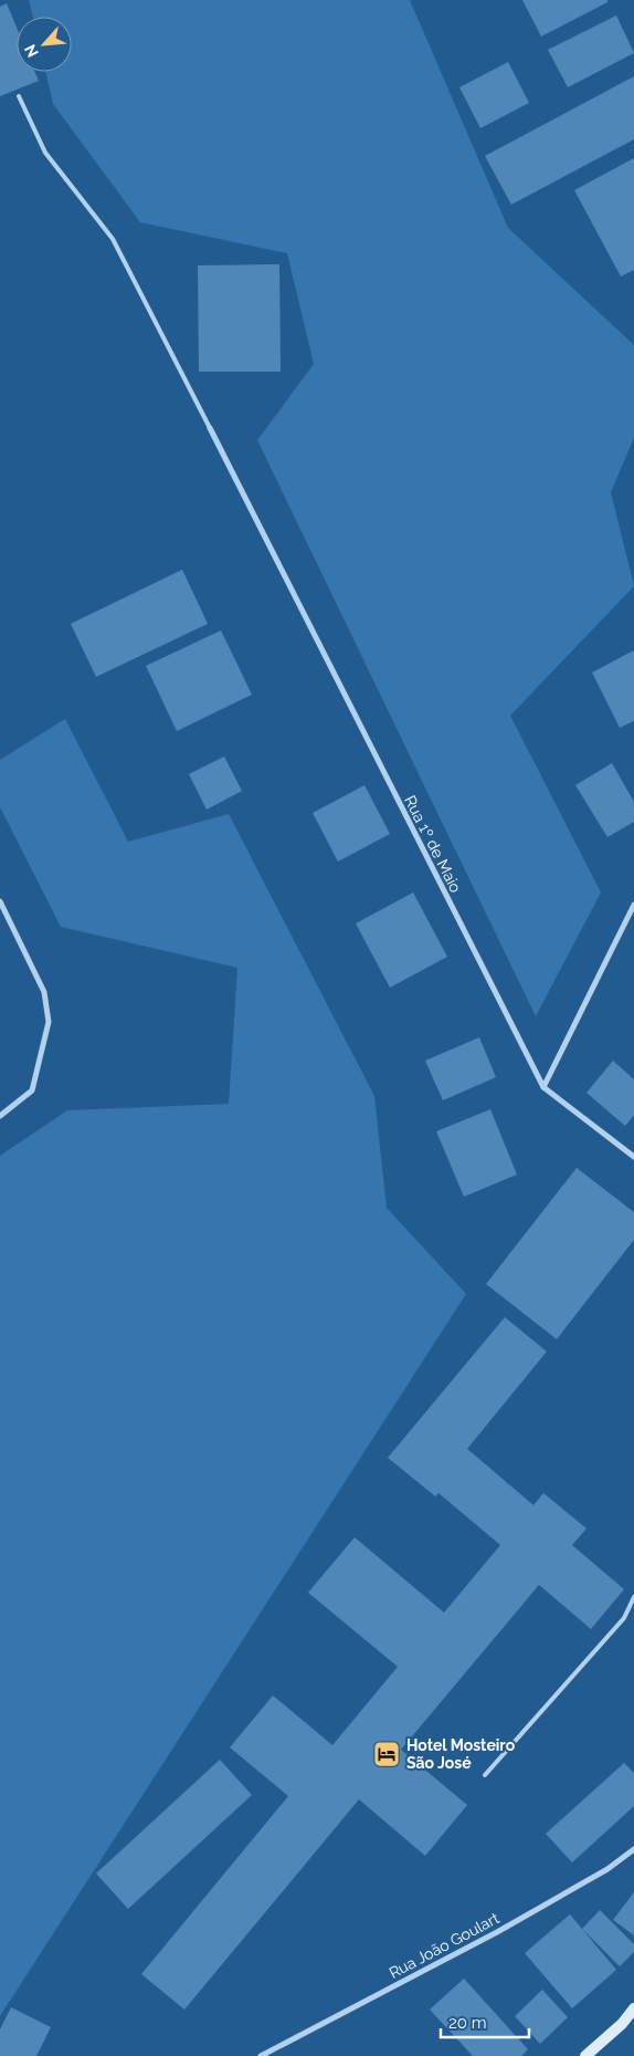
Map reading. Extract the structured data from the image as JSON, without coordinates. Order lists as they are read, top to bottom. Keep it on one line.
{"streets":{"street":["Rua 1º de Maio","Rua João Goulart"]},"places":{"hotel":["Hotel Mosteiro São José"]},"scale_bar":"20 m","north":"bottom left"}
